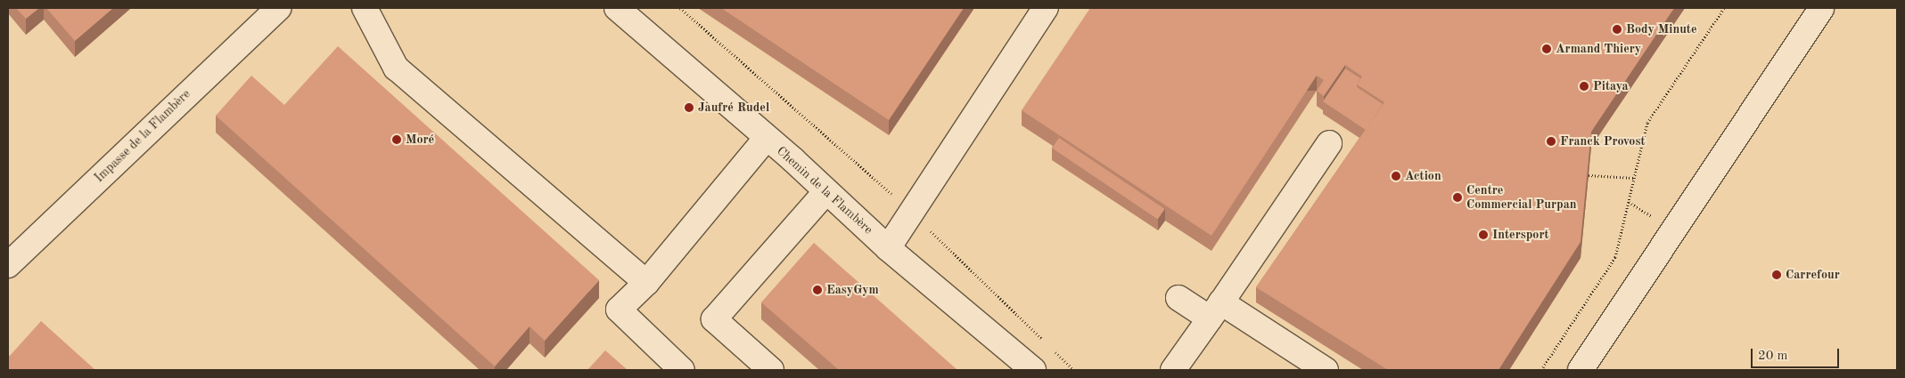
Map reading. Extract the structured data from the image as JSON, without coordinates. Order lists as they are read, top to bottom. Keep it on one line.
{"streets":{"street":["Impasse de la Flambère","Chemin de la Flambère"]},"places":["Body Minute","Armand Thiery","Pitaya","Jaufré Rudel","Moré","Franck Provost","Action","Centre Commercial Purpan","Intersport","Carrefour","EasyGym"],"scale_bar":"20 m"}
